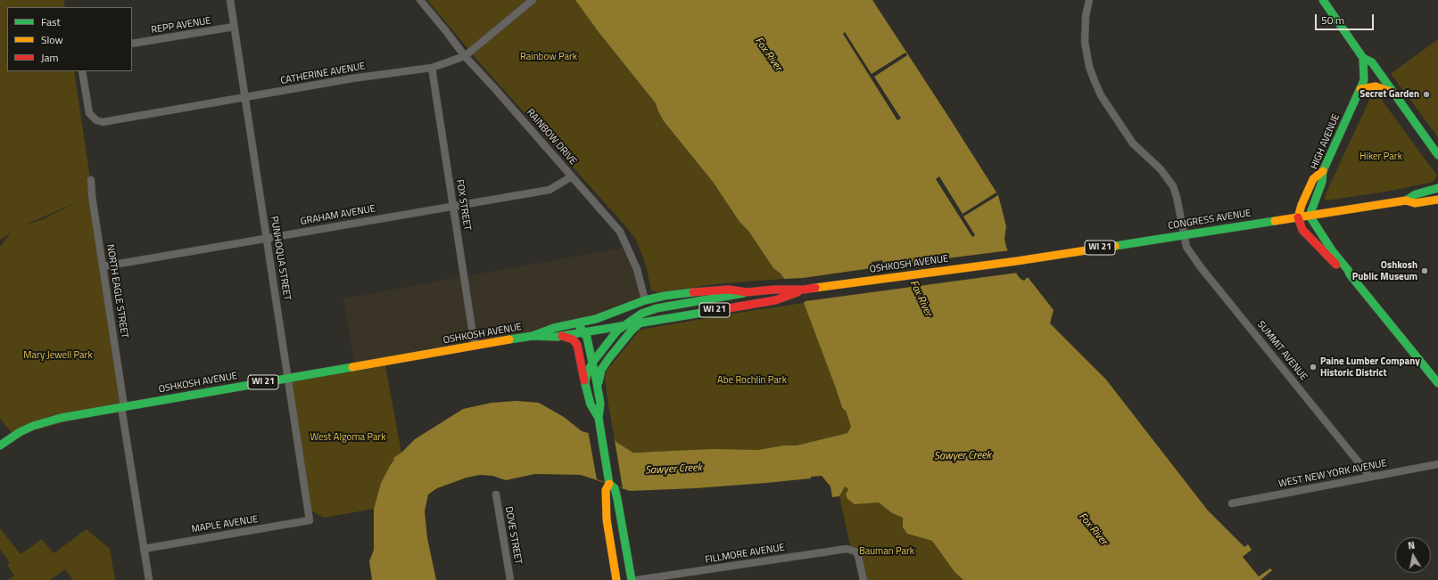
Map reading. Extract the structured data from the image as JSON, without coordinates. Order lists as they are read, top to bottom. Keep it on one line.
{"streets":{"main road":["HIGH AVENUE","CONGRESS AVENUE","WI 21","OSHKOSH AVENUE"],"street":["REPP AVENUE","CATHERINE AVENUE","RAINBOW DRIVE","FOX STREET","GRAHAM AVENUE","PUNHOQUA STREET","NORTH EAGLE STREET","SUMMIT AVENUE","WEST NEW YORK AVENUE","MAPLE AVENUE","DOVE STREET","FILLMORE AVENUE"]},"crossings":[["REPP AVENUE","PUNHOQUA STREET"],["CATHERINE AVENUE","RAINBOW DRIVE"],["CATHERINE AVENUE","FOX STREET"],["CATHERINE AVENUE","PUNHOQUA STREET"],["RAINBOW DRIVE","GRAHAM AVENUE"],["RAINBOW DRIVE","OSHKOSH AVENUE"],["HIGH AVENUE","CONGRESS AVENUE"],["FOX STREET","GRAHAM AVENUE"],["FOX STREET","OSHKOSH AVENUE"],["GRAHAM AVENUE","PUNHOQUA STREET"],["GRAHAM AVENUE","NORTH EAGLE STREET"],["CONGRESS AVENUE","OSHKOSH AVENUE"],["CONGRESS AVENUE","SUMMIT AVENUE"],["PUNHOQUA STREET","OSHKOSH AVENUE"],["PUNHOQUA STREET","MAPLE AVENUE"],["OSHKOSH AVENUE","NORTH EAGLE STREET"],["NORTH EAGLE STREET","MAPLE AVENUE"],["SUMMIT AVENUE","WEST NEW YORK AVENUE"]],"water":["Fox River","Sawyer Creek"],"parks":["Rainbow Park","Hiker Park","Mary Jewell Park","Abe Rochlin Park","West Algoma Park","Bauman Park"],"places":["Secret Garden","Oshkosh Public Museum","Paine Lumber Company Historic District"],"legend":["Fast","Slow","Jam"],"scale_bar":"50 m","north":"top"}
